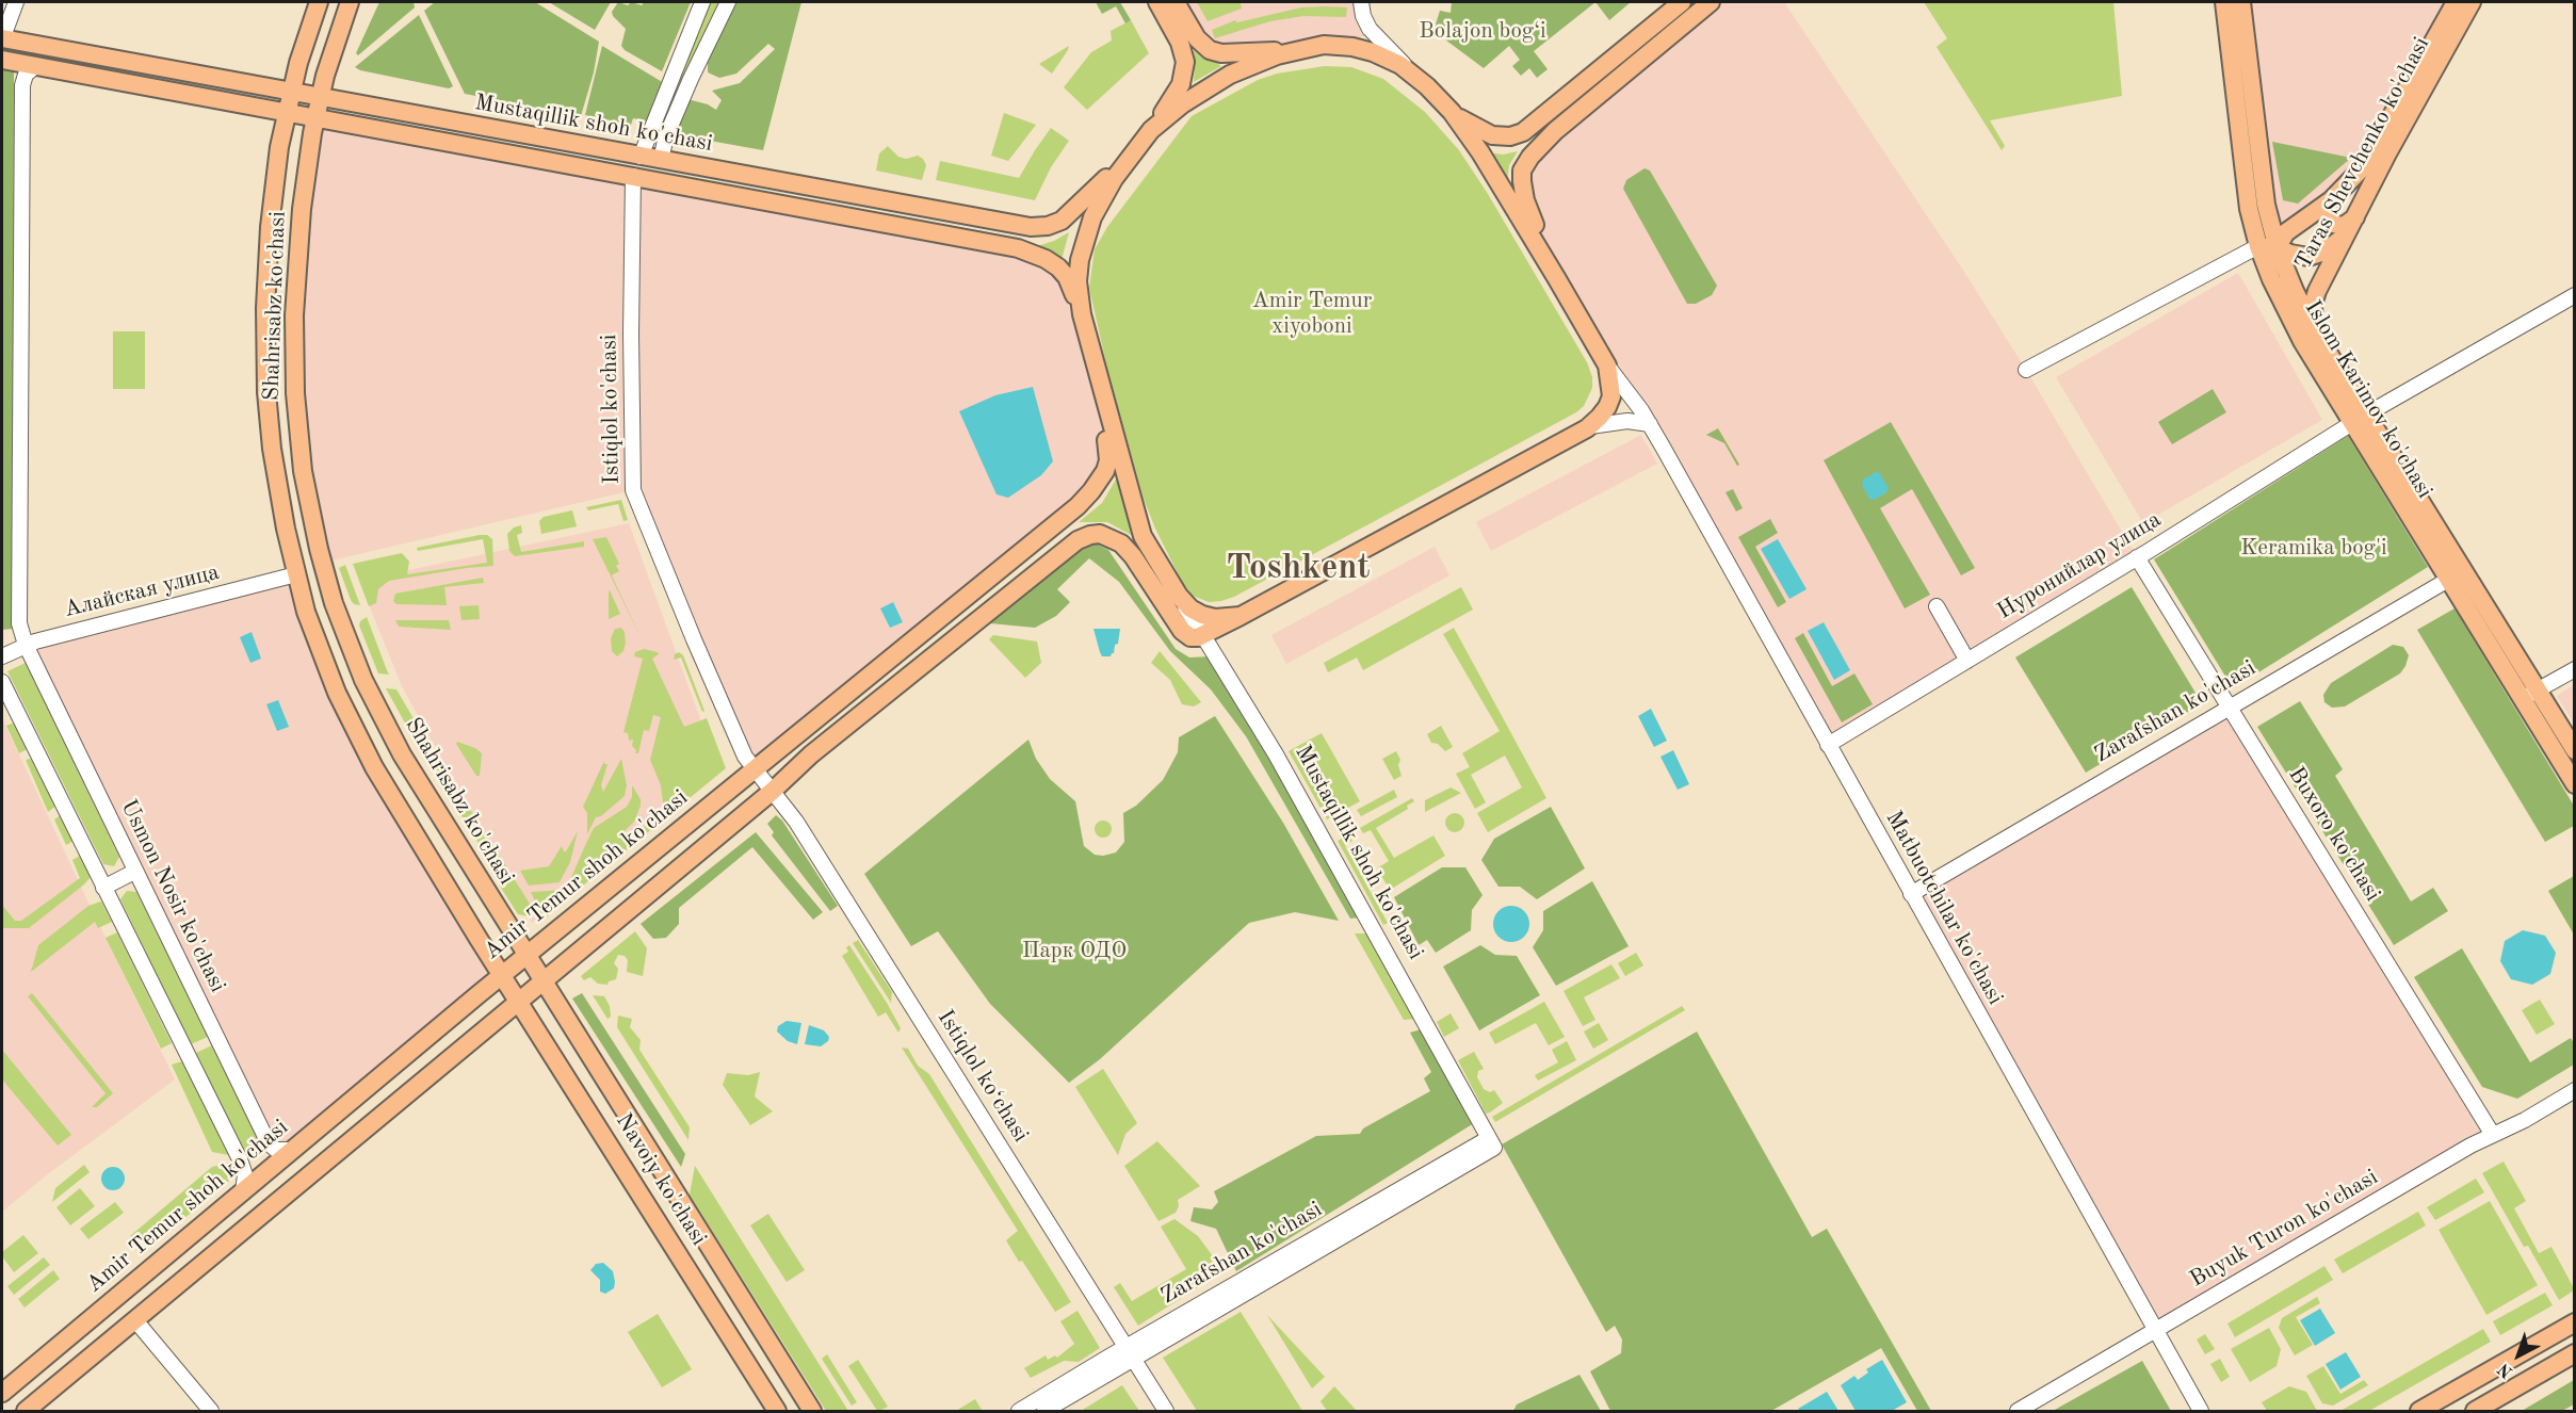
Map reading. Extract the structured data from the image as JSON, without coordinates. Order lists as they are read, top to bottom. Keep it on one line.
{"streets":{"main road":["Mustaqillik shoh ko'chasi","Taras Shevchenko ko'chasi","Shahrisabz ko'chasi","Islom Karimov ko'chasi","Amir Temur shoh ko'chasi","Navoiy ko'chasi"],"street":["Istiqlol ko'chasi","Нуронийлар улица","Алайская улица","Zarafshan ko'chasi","Buxoro ko'chasi","Usmon Nosir ko'chasi","Matbuotchilar ko'chasi","Istiqlol ko‘chasi","Buyuk Turon ko'chasi"]},"crossings":[["Mustaqillik shoh ko'chasi","Shahrisabz ko'chasi"],["Mustaqillik shoh ko'chasi","Istiqlol ko'chasi"],["Mustaqillik shoh ko'chasi","Zarafshan ko'chasi"],["Mustaqillik shoh ko'chasi","Usmon Nosir ko'chasi"],["Taras Shevchenko ko'chasi","Islom Karimov ko'chasi"],["Shahrisabz ko'chasi","Алайская улица"],["Shahrisabz ko'chasi","Amir Temur shoh ko'chasi"],["Shahrisabz ko'chasi","Navoiy ko'chasi"],["Islom Karimov ko'chasi","Нуронийлар улица"],["Islom Karimov ko'chasi","Zarafshan ko'chasi"],["Istiqlol ko'chasi","Amir Temur shoh ko'chasi"],["Istiqlol ko'chasi","Istiqlol ko‘chasi"],["Нуронийлар улица","Buxoro ko'chasi"],["Нуронийлар улица","Matbuotchilar ko'chasi"],["Алайская улица","Usmon Nosir ko'chasi"],["Zarafshan ko'chasi","Buxoro ko'chasi"],["Zarafshan ko'chasi","Matbuotchilar ko'chasi"],["Zarafshan ko'chasi","Istiqlol ko‘chasi"],["Buxoro ko'chasi","Buyuk Turon ko'chasi"],["Amir Temur shoh ko'chasi","Usmon Nosir ko'chasi"],["Amir Temur shoh ko'chasi","Istiqlol ko‘chasi"],["Amir Temur shoh ko'chasi","Navoiy ko'chasi"],["Matbuotchilar ko'chasi","Buyuk Turon ko'chasi"]],"districts":["Toshkent"],"parks":["Bolajon bog‘i","Amir Temur xiyoboni","Keramika bog'i","Парк ОДО"],"north":"bottom left"}
